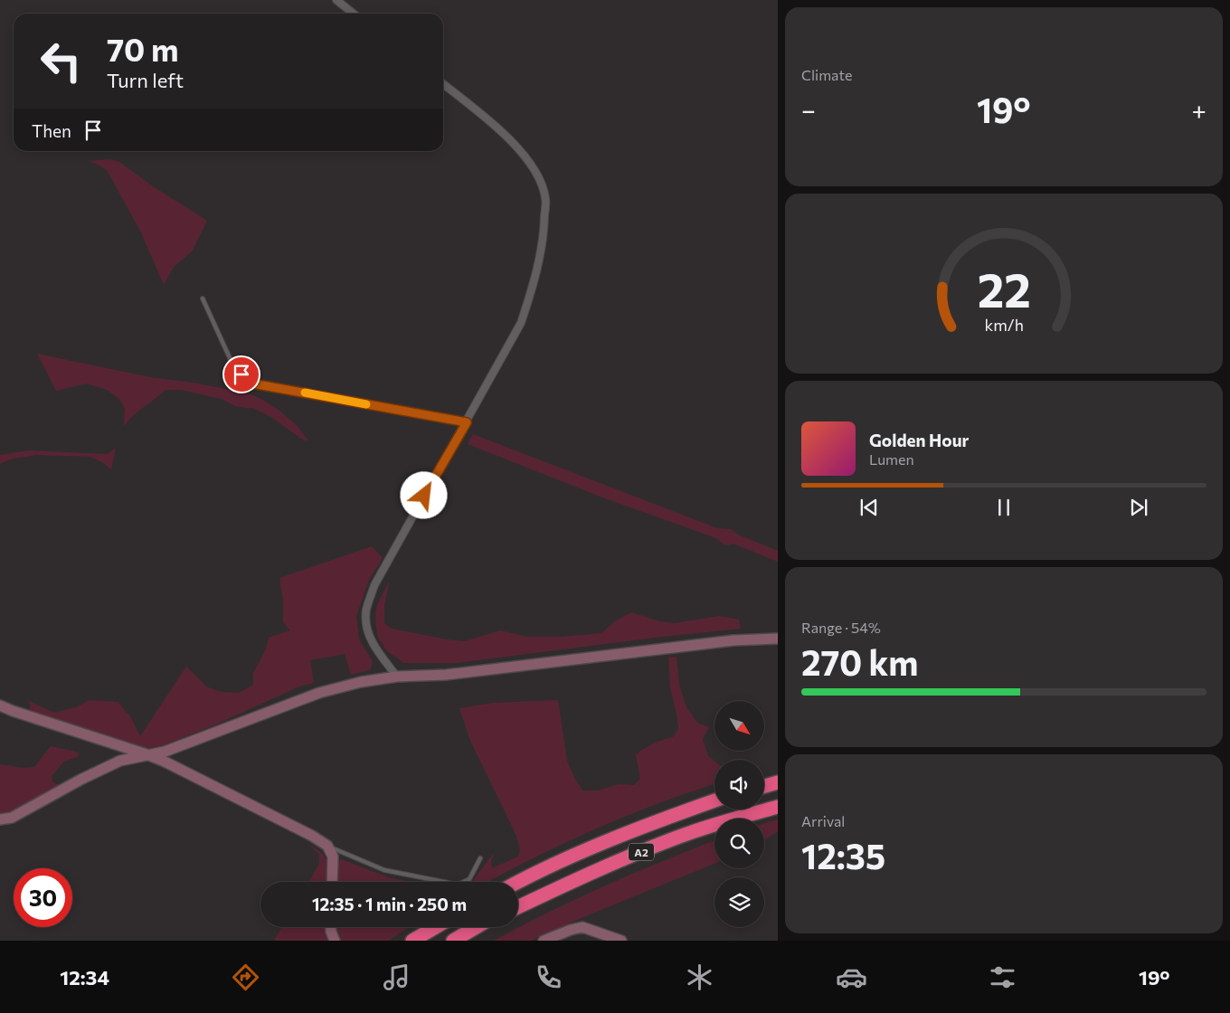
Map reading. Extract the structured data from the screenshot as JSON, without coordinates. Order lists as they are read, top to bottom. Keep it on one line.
{"streets":{"highway":["A2"]},"north":"bottom right","page":{"tile":["Climate",["Range · 54%","270 km"],["Arrival","12:35"]],"turn":["70 m","Turn left"],"heat":["−","19°","+"],"then":"Then","song":["Golden Hour","Lumen"],"limit":"30","trip":"12:35 · 1 min · 250 m","tabs":["12:34","19°"],"gauge":["22","km/h"]}}
